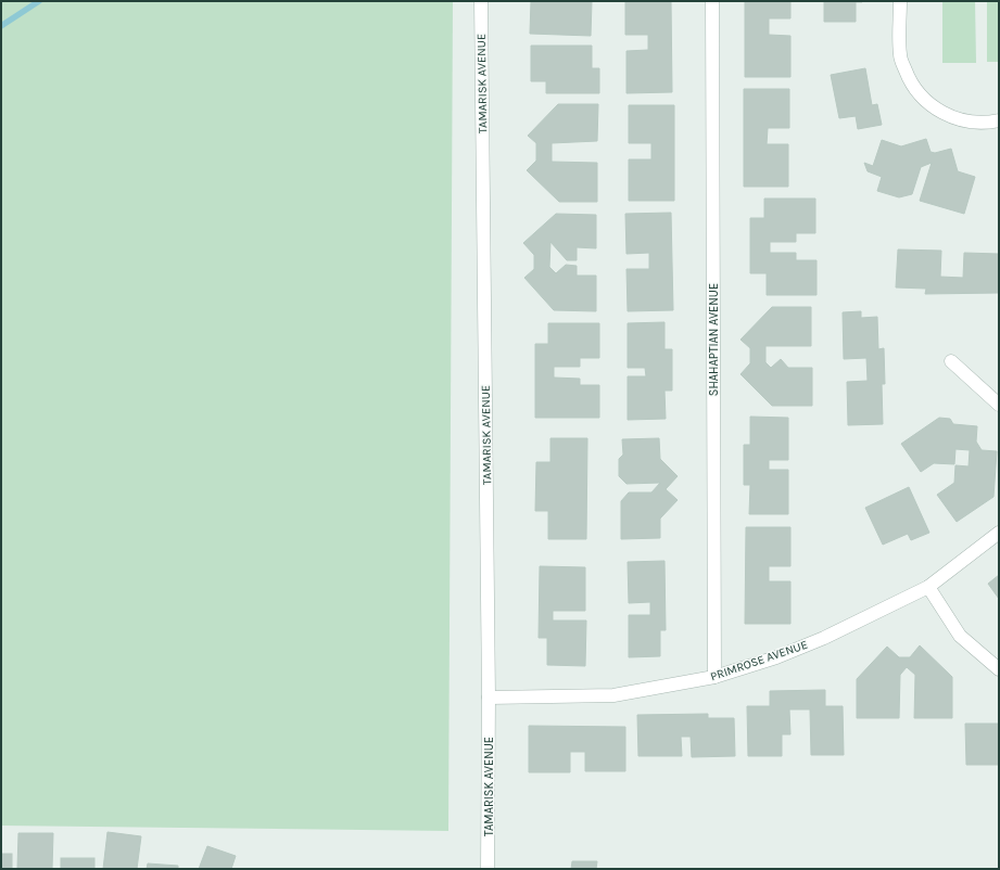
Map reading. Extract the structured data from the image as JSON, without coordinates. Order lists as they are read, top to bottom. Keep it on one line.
{"streets":{"street":["TAMARISK AVENUE","SHAHAPTIAN AVENUE","PRIMROSE AVENUE"]},"crossings":[["TAMARISK AVENUE","PRIMROSE AVENUE"],["SHAHAPTIAN AVENUE","PRIMROSE AVENUE"]]}
